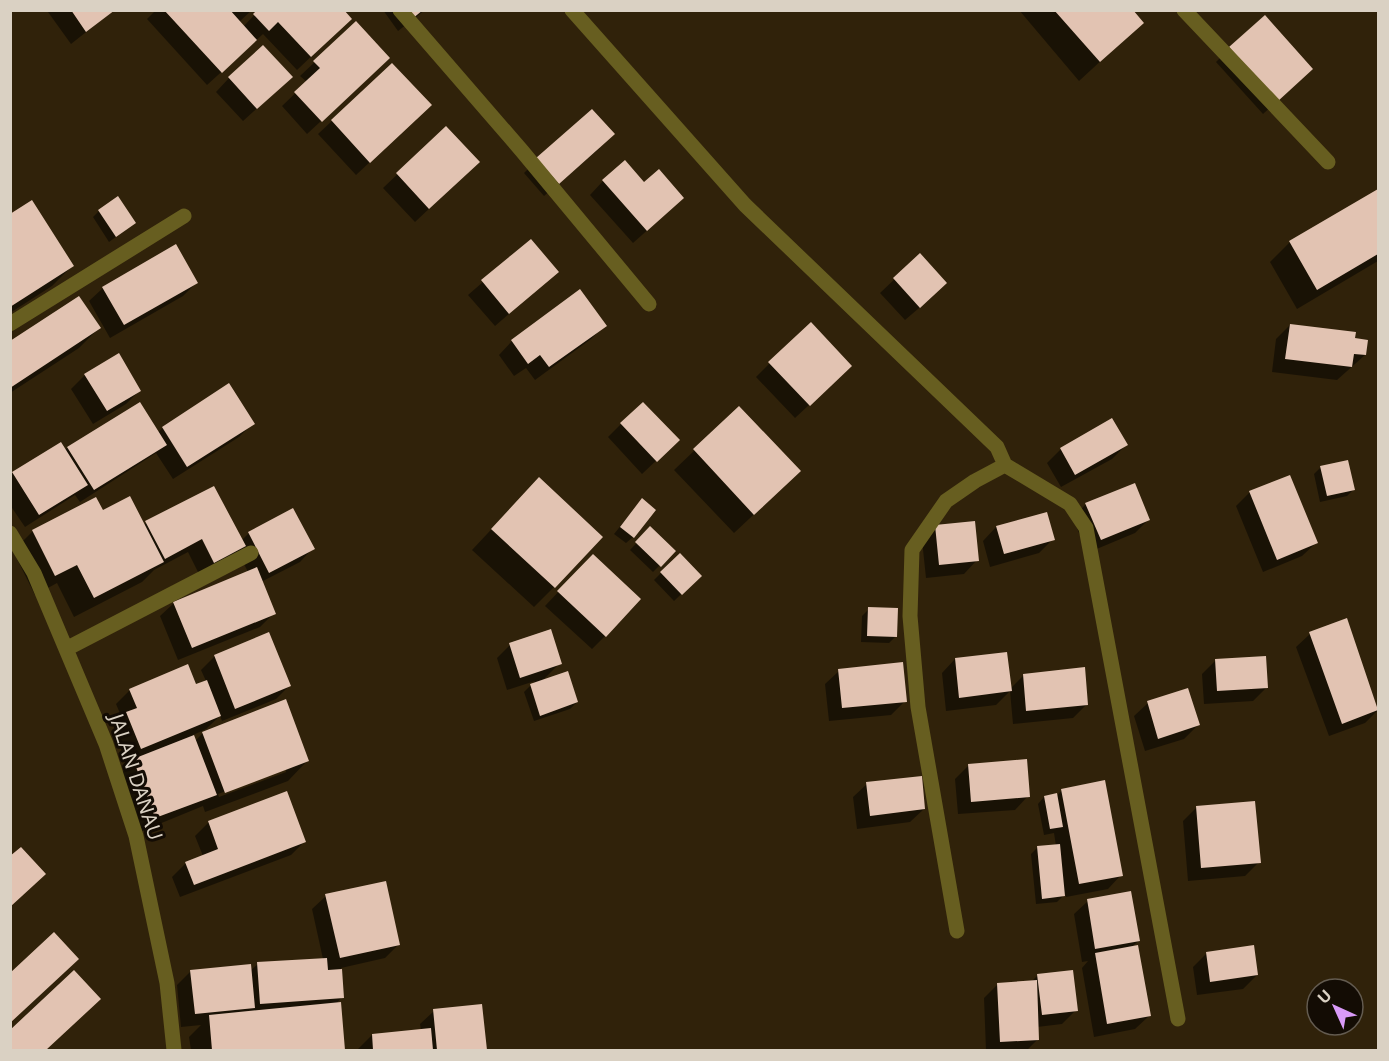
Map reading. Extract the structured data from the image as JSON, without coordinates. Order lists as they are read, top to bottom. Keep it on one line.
{"streets":{"street":["JALAN DANAU"]},"north":"top left"}
